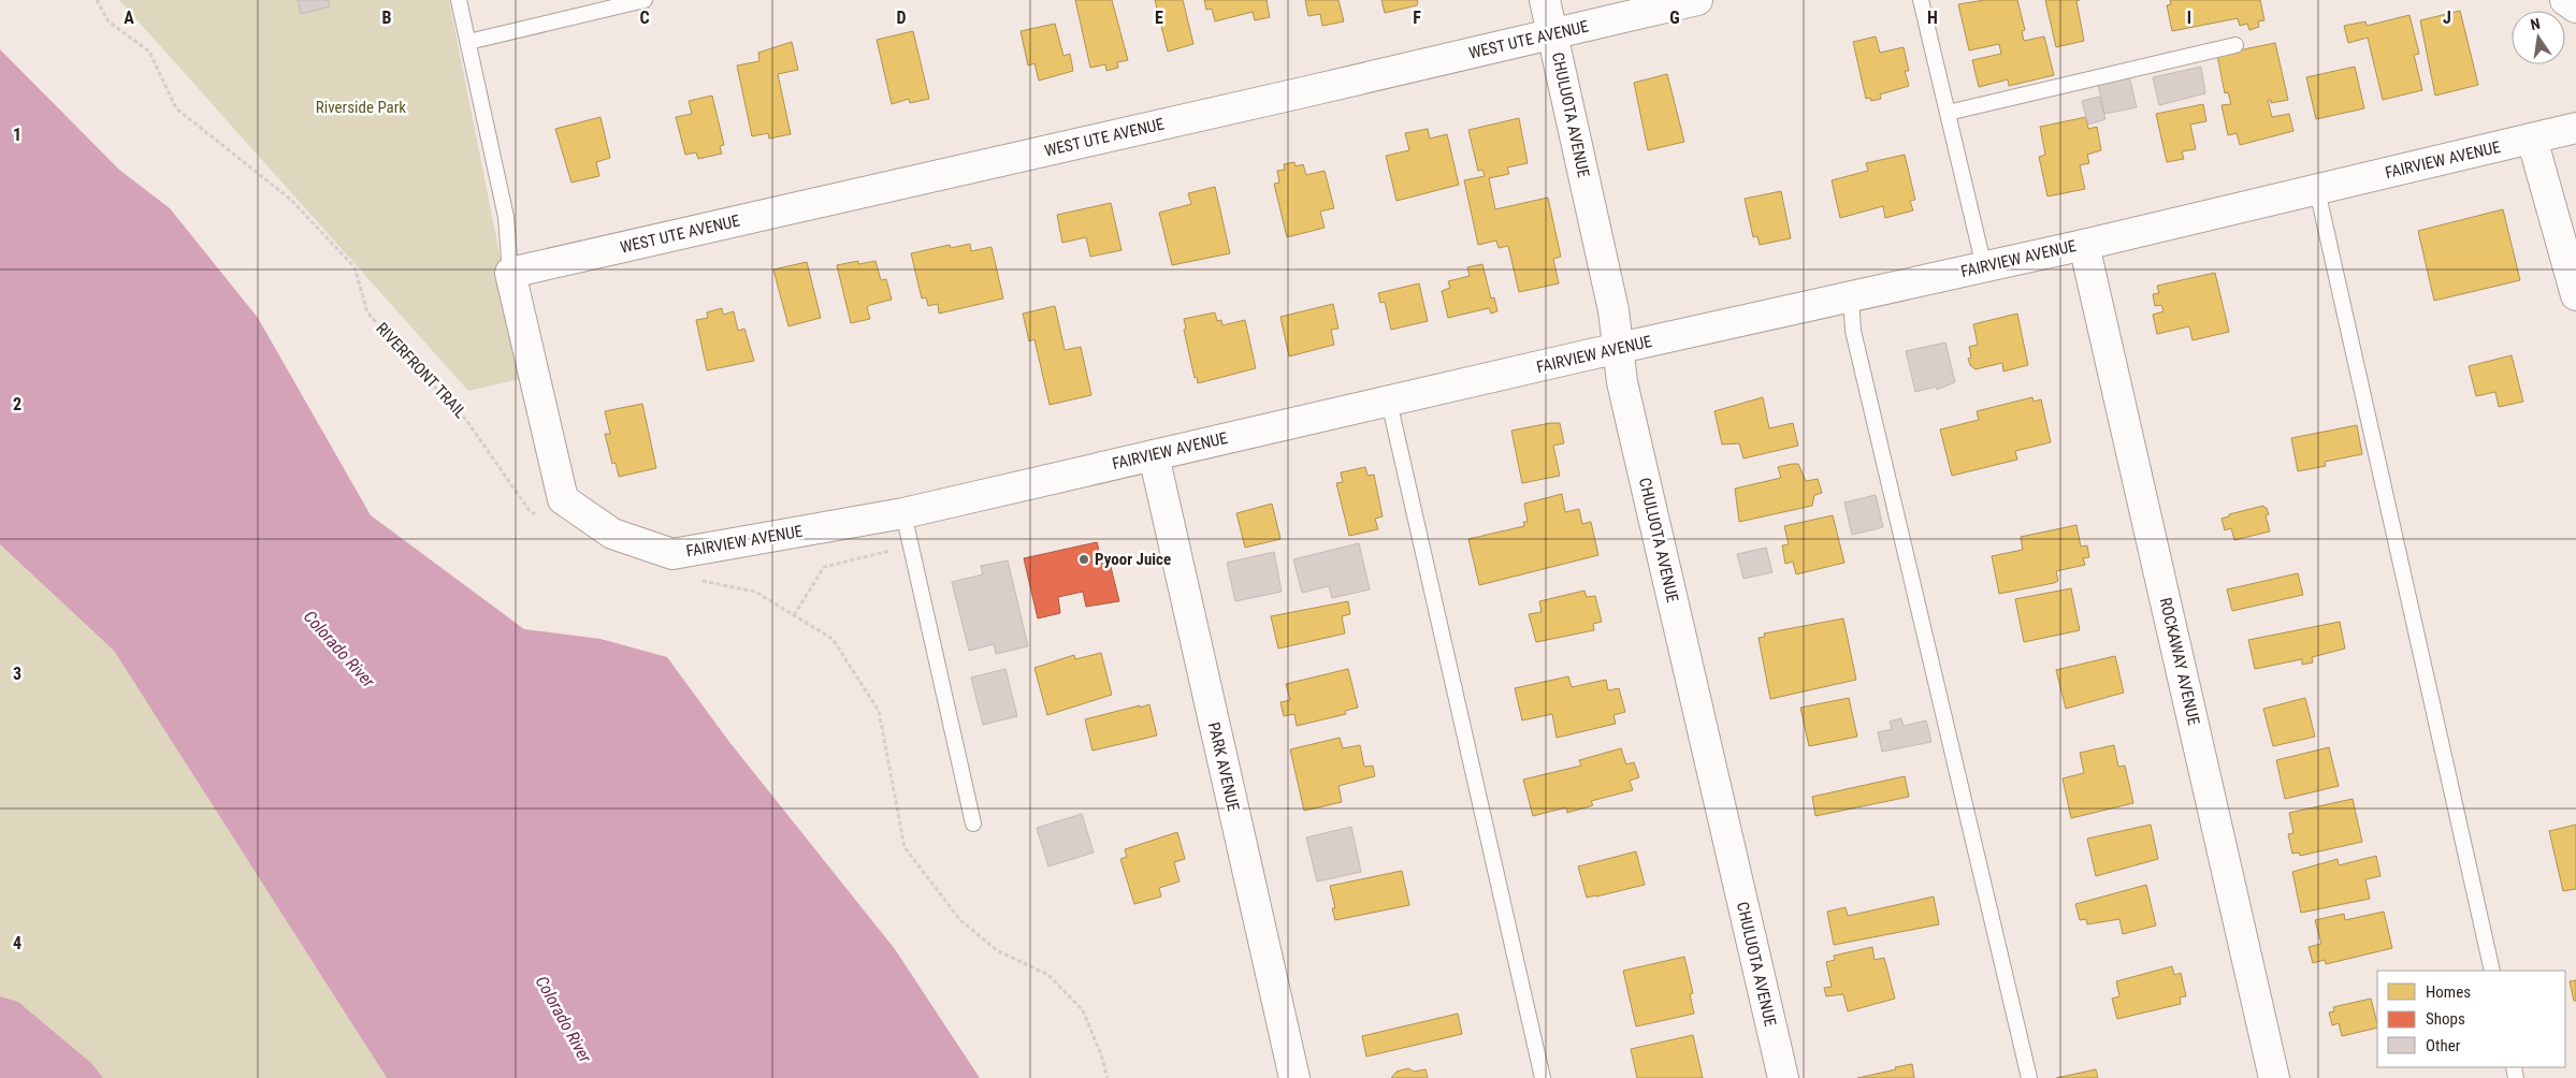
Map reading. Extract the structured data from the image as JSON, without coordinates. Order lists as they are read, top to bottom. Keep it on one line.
{"streets":{"street":["WEST UTE AVENUE","CHULUOTA AVENUE","FAIRVIEW AVENUE","ROCKAWAY AVENUE","PARK AVENUE"],"path":["RIVERFRONT TRAIL"]},"crossings":[["WEST UTE AVENUE","CHULUOTA AVENUE"],["WEST UTE AVENUE","FAIRVIEW AVENUE"],["CHULUOTA AVENUE","FAIRVIEW AVENUE"],["FAIRVIEW AVENUE","ROCKAWAY AVENUE"],["FAIRVIEW AVENUE","PARK AVENUE"]],"water":["Colorado River"],"parks":["Riverside Park"],"places":["Pyoor Juice"],"legend":["Homes","Shops","Other"],"north":"top","grid":{"columns":["A","B","C","D","E","F","G","H","I","J"],"rows":["1","2","3","4"]}}
